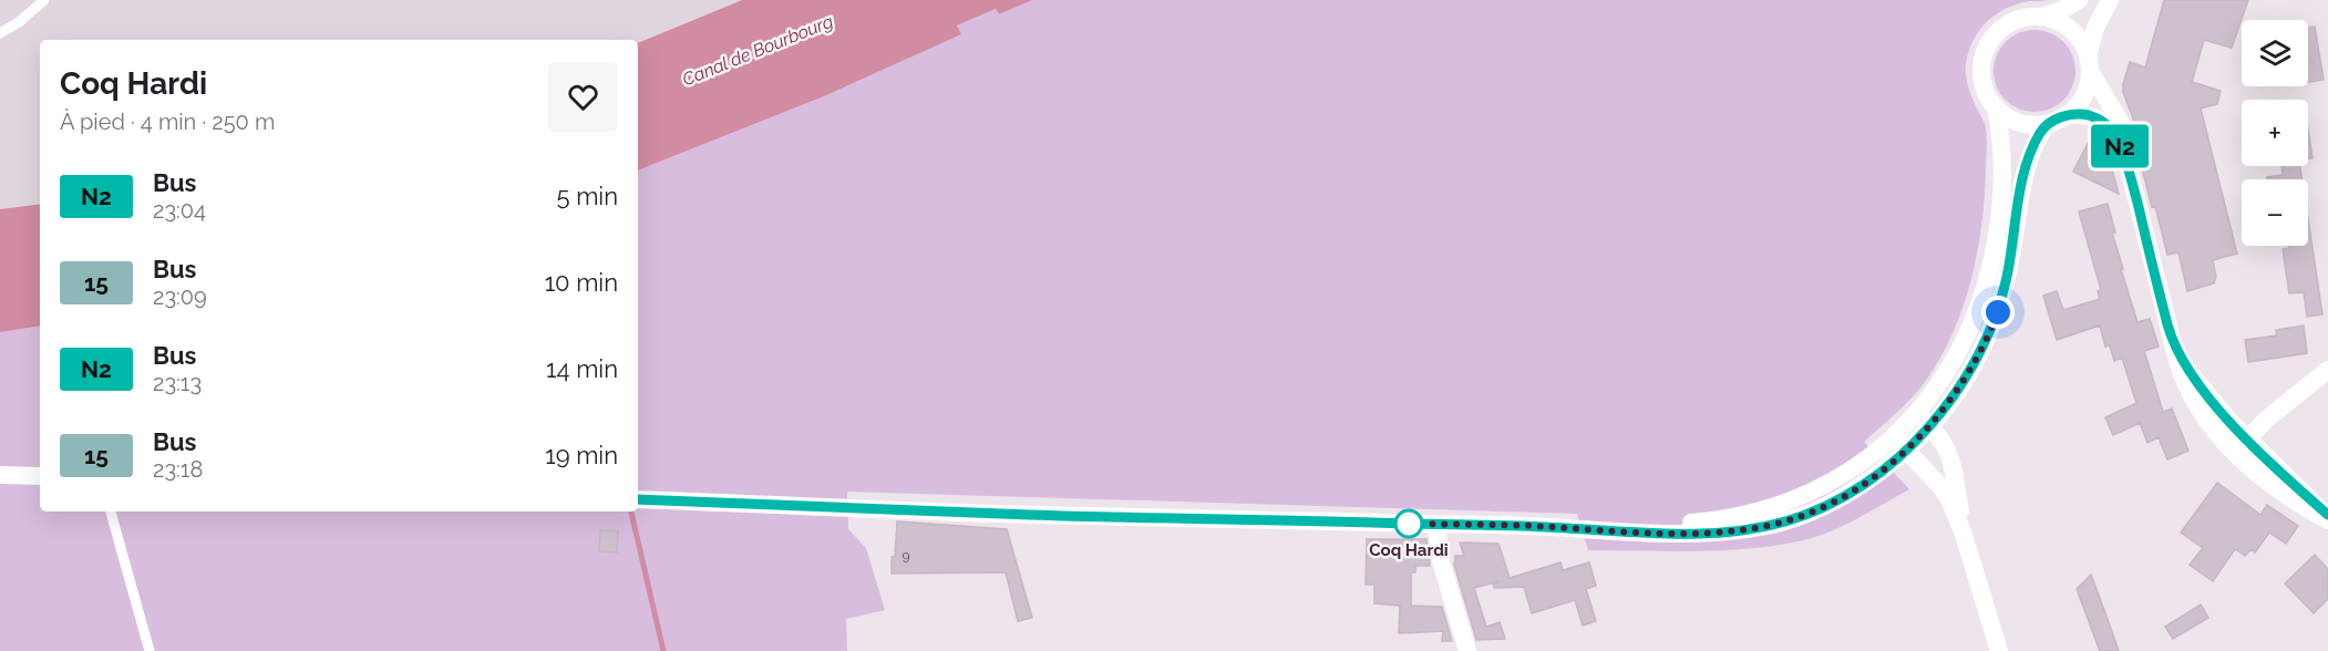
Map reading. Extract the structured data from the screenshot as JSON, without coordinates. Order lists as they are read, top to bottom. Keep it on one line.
{"water":["Canal de Bourbourg"],"places":["Coq Hardi"],"lines":["bus line N2"],"house_numbers":["9"],"page":{"on_map":"N2","map_buttons":["+","−"],"heading":["Coq Hardi","À pied · 4 min · 250 m"],"list":[{"mark":"N2","name":"Bus","note":"23:04","value":"5 min"},{"mark":"15","name":"Bus","note":"23:09","value":"10 min"},{"mark":"N2","name":"Bus","note":"23:13","value":"14 min"},{"mark":"15","name":"Bus","note":"23:18","value":"19 min"}]}}
